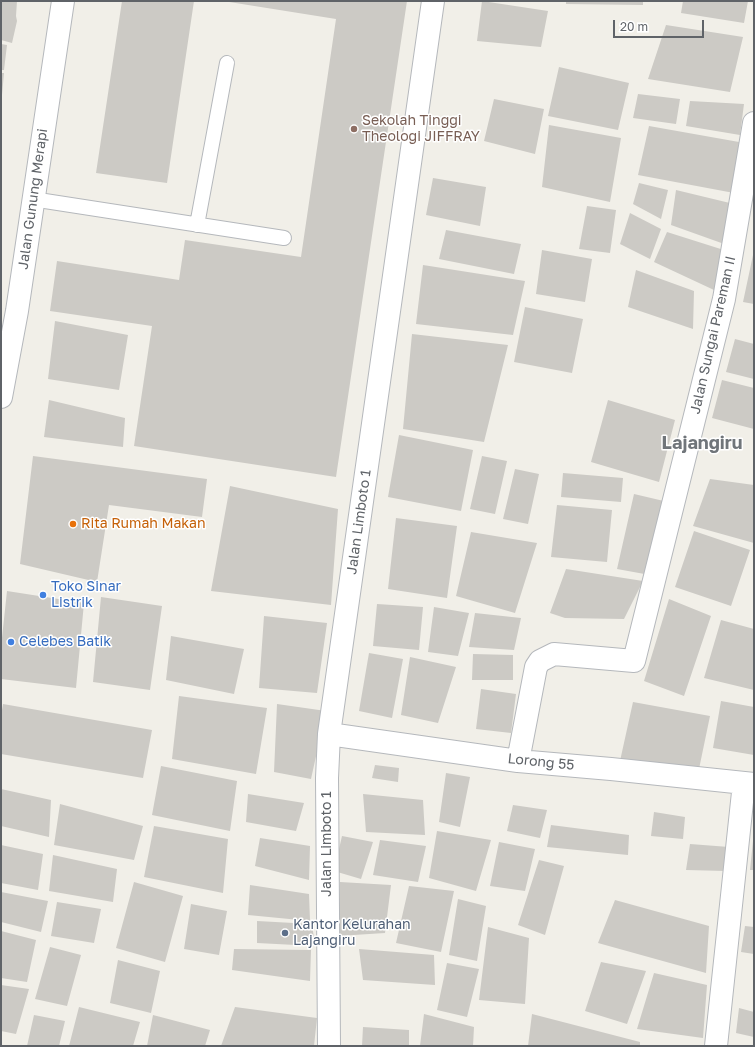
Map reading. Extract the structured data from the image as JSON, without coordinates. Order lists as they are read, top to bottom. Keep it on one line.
{"streets":{"street":["Jalan Gunung Merapi","Jalan Sungai Pareman II","Jalan Limboto 1","Lorong 55"]},"crossings":[["Jalan Sungai Pareman II","Lorong 55"],["Jalan Limboto 1","Lorong 55"]],"districts":["Lajangiru"],"places":["Sekolah Tinggi Theologi JIFFRAY","Rita Rumah Makan","Toko Sinar Listrik","Celebes Batik","Kantor Kelurahan Lajangiru"],"scale_bar":"20 m"}
